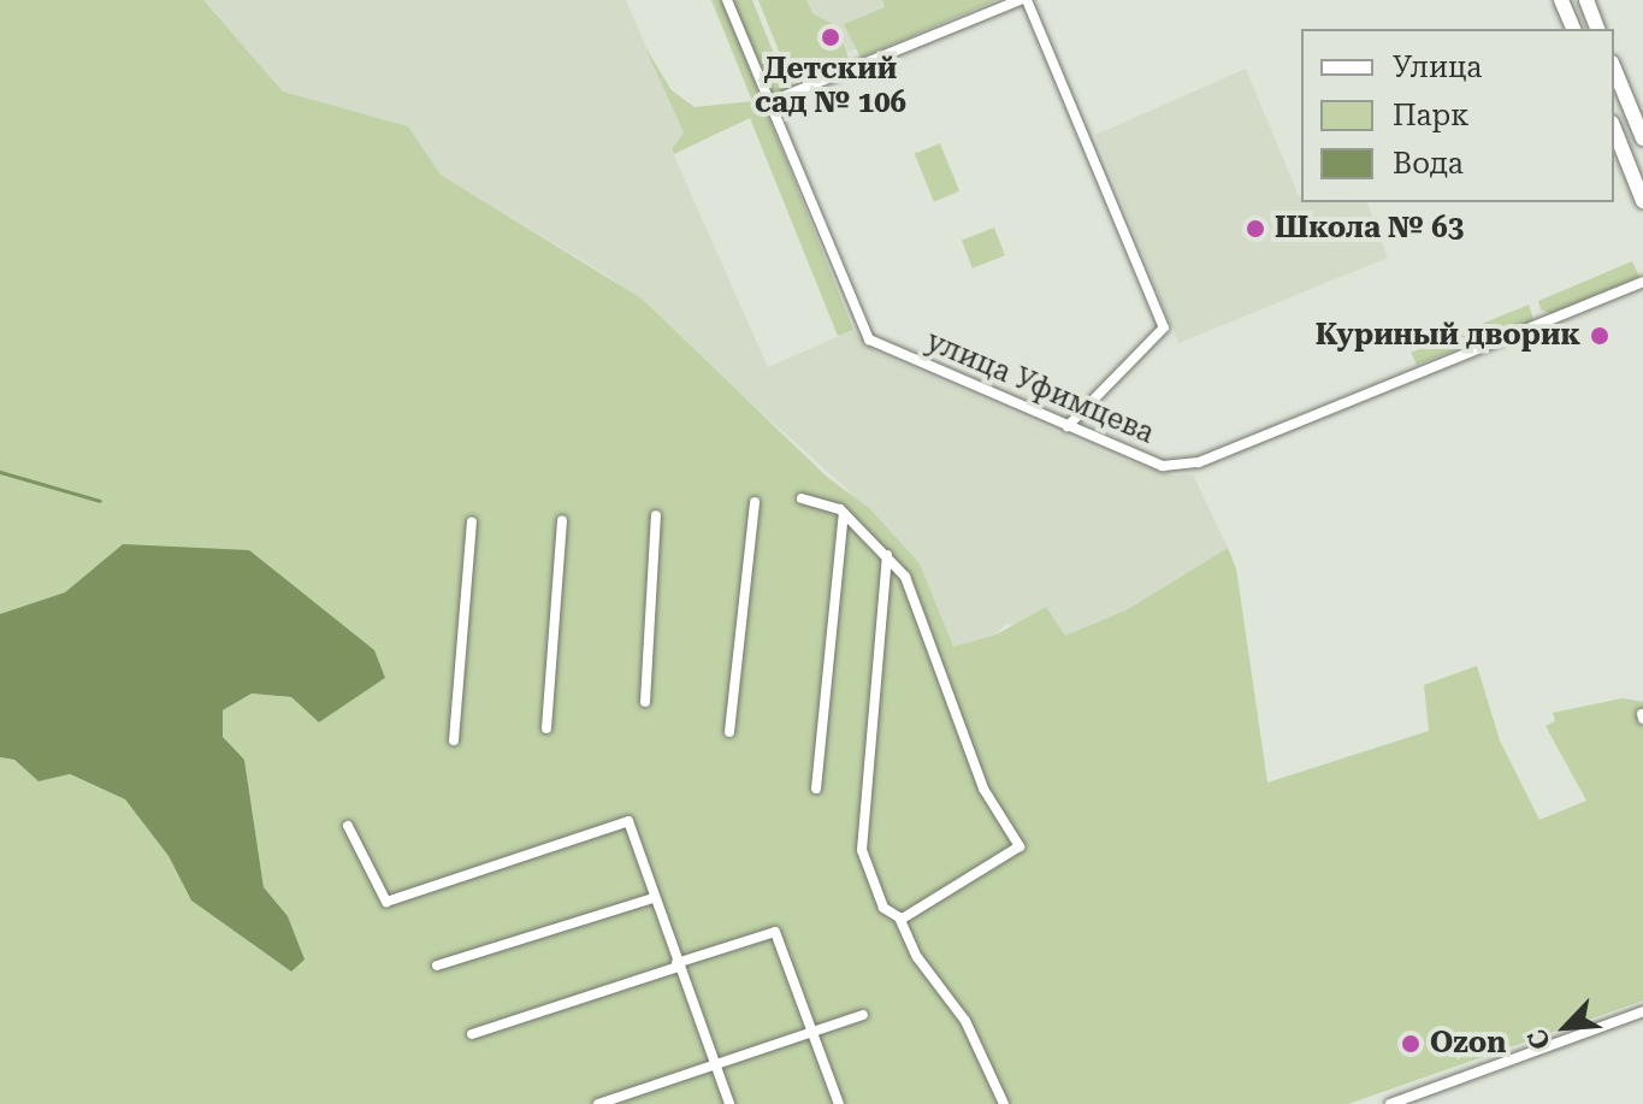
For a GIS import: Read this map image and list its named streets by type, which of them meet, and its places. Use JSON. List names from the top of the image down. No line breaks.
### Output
{"streets":{"street":["улица Уфимцева"]},"places":["Детский сад № 106","Школа № 63","Куриный дворик","Ozon"],"legend":["Улица","Парк","Вода"],"north":"bottom left"}
